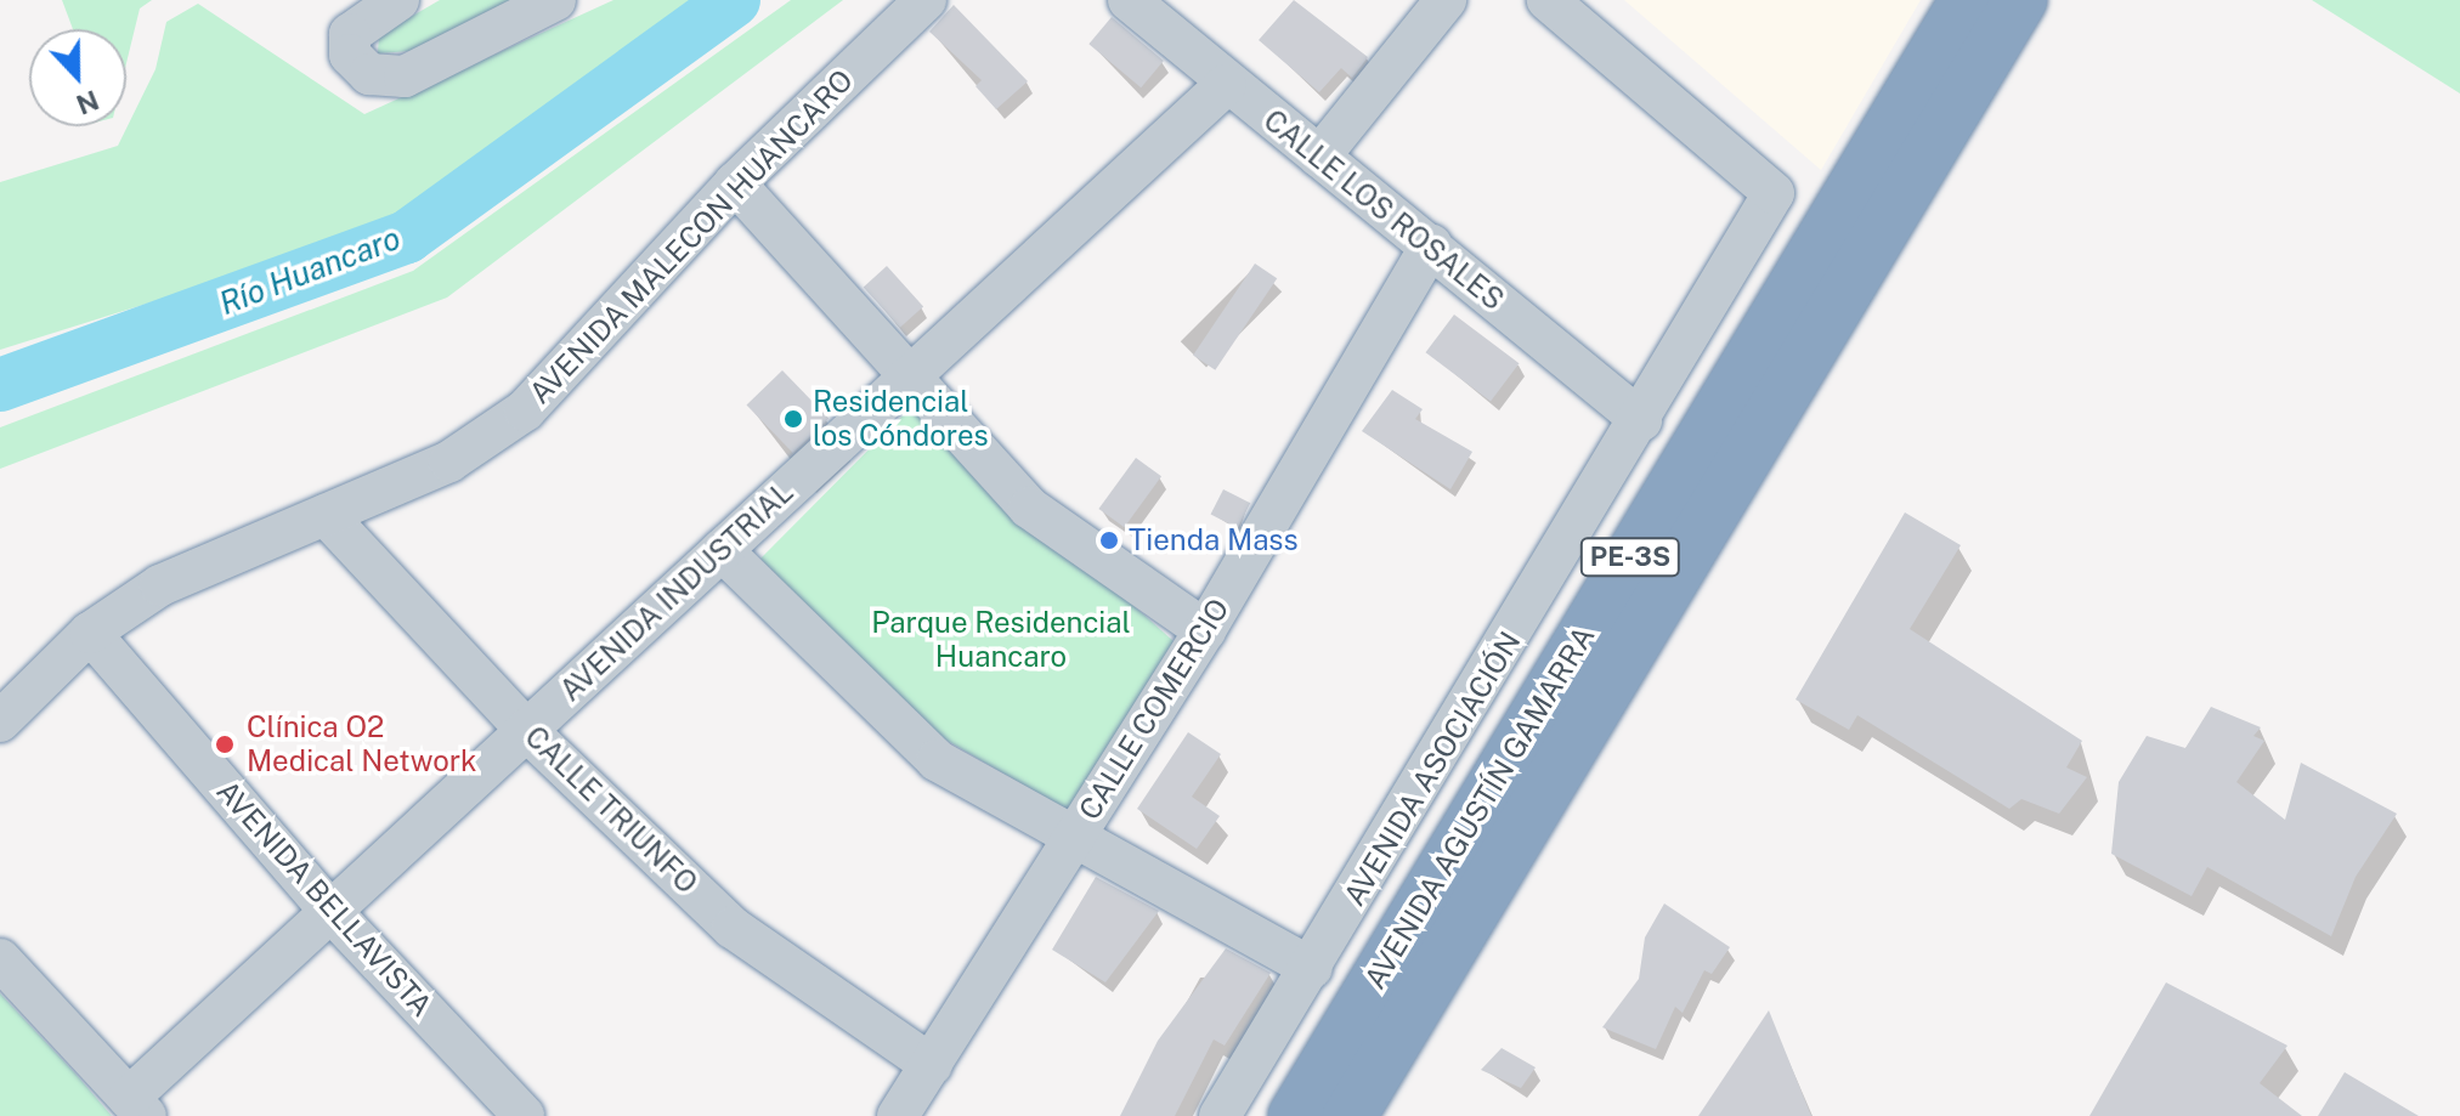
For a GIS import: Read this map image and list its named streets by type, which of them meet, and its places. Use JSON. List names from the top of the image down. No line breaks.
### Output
{"streets":{"highway":["PE-3S","AVENIDA AGUSTÍN GAMARRA"],"street":["CALLE LOS ROSALES","AVENIDA MALECON HUANCARO","AVENIDA INDUSTRIAL","CALLE COMERCIO","AVENIDA ASOCIACIÓN","CALLE TRIUNFO","AVENIDA BELLAVISTA"]},"crossings":[["CALLE LOS ROSALES","AVENIDA INDUSTRIAL"],["CALLE LOS ROSALES","CALLE COMERCIO"],["CALLE LOS ROSALES","AVENIDA ASOCIACIÓN"],["AVENIDA MALECON HUANCARO","CALLE TRIUNFO"],["AVENIDA MALECON HUANCARO","AVENIDA BELLAVISTA"],["AVENIDA INDUSTRIAL","CALLE TRIUNFO"],["AVENIDA INDUSTRIAL","AVENIDA BELLAVISTA"],["CALLE COMERCIO","CALLE TRIUNFO"]],"water":["Río Huancaro"],"parks":["Parque Residencial Huancaro"],"places":["Residencial los Cóndores","Tienda Mass","Clínica O2 Medical Network"],"north":"bottom"}
